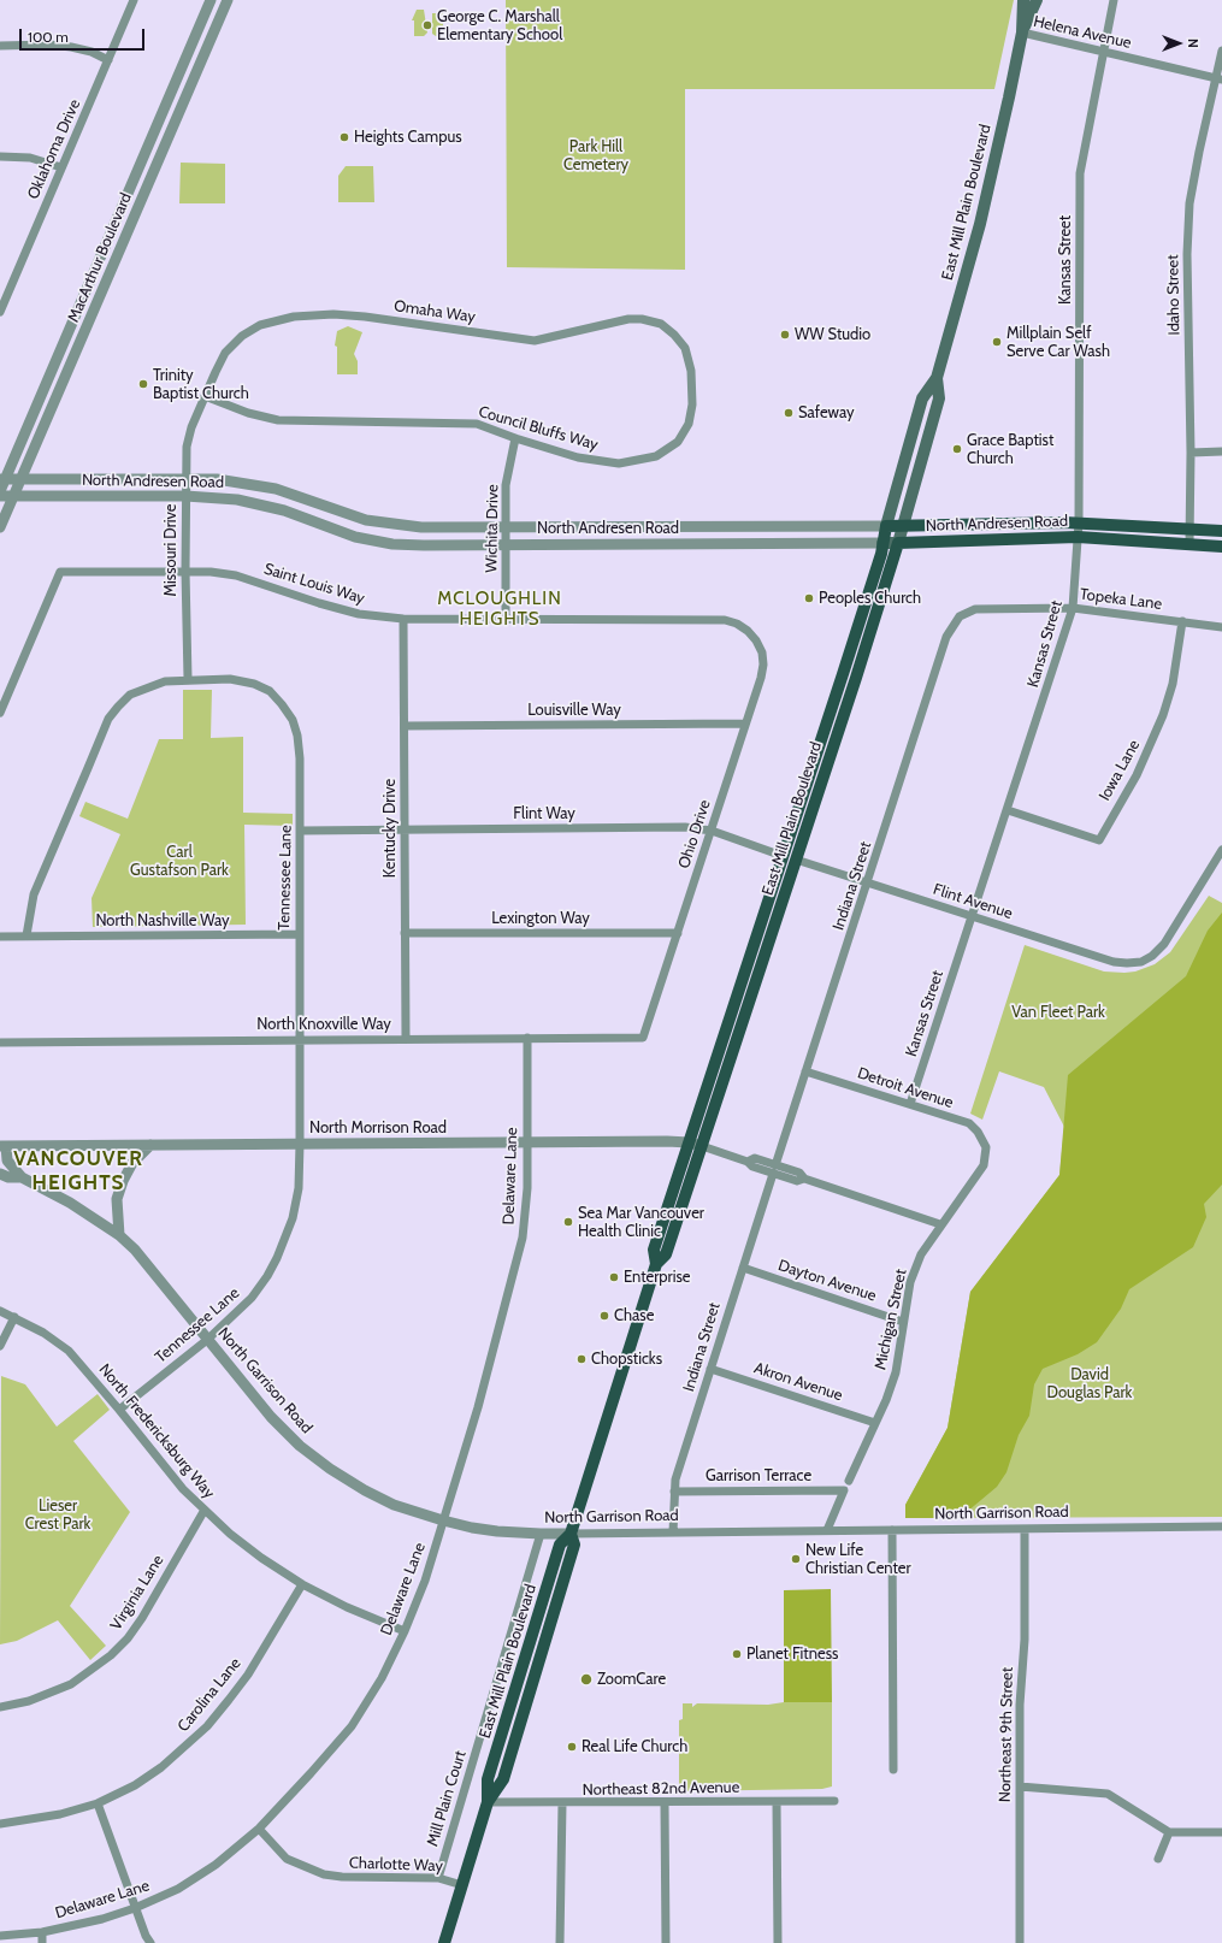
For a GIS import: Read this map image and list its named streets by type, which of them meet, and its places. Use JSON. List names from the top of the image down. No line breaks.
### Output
{"streets":{"main road":["East Mill Plain Boulevard","North Andresen Road"],"street":["Helena Avenue","Oklahoma Drive","MacArthur Boulevard","Kansas Street","Idaho Street","Omaha Way","Council Bluffs Way","Wichita Drive","Missouri Drive","Saint Louis Way","Topeka Lane","Louisville Way","Iowa Lane","Flint Way","Kentucky Drive","Ohio Drive","Tennessee Lane","Indiana Street","Flint Avenue","Lexington Way","North Nashville Way","North Knoxville Way","Detroit Avenue","North Morrison Road","Delaware Lane","Dayton Avenue","Michigan Street","North Garrison Road","Akron Avenue","North Fredericksburg Way","Garrison Terrace","Virginia Lane","Carolina Lane","Northeast 9th Street","Northeast 82nd Avenue","Mill Plain Court","Charlotte Way"]},"crossings":[["Helena Avenue","East Mill Plain Boulevard"],["Helena Avenue","Kansas Street"],["Helena Avenue","Idaho Street"],["East Mill Plain Boulevard","North Andresen Road"],["East Mill Plain Boulevard","Flint Way"],["East Mill Plain Boulevard","Flint Avenue"],["East Mill Plain Boulevard","North Morrison Road"],["East Mill Plain Boulevard","North Garrison Road"],["East Mill Plain Boulevard","Northeast 82nd Avenue"],["East Mill Plain Boulevard","Charlotte Way"],["MacArthur Boulevard","North Andresen Road"],["Kansas Street","North Andresen Road"],["Kansas Street","Topeka Lane"],["Kansas Street","Iowa Lane"],["Kansas Street","Flint Avenue"],["Kansas Street","Detroit Avenue"],["Idaho Street","North Andresen Road"],["Omaha Way","Council Bluffs Way"],["Omaha Way","Missouri Drive"],["Council Bluffs Way","Wichita Drive"],["Council Bluffs Way","Missouri Drive"],["North Andresen Road","Wichita Drive"],["North Andresen Road","Missouri Drive"],["Wichita Drive","Saint Louis Way"],["Missouri Drive","Saint Louis Way"],["Missouri Drive","Tennessee Lane"],["Saint Louis Way","Kentucky Drive"],["Saint Louis Way","Ohio Drive"],["Topeka Lane","Iowa Lane"],["Topeka Lane","Indiana Street"],["Louisville Way","Kentucky Drive"],["Louisville Way","Ohio Drive"],["Flint Way","Kentucky Drive"],["Flint Way","Ohio Drive"],["Flint Way","Tennessee Lane"],["Kentucky Drive","Lexington Way"],["Kentucky Drive","North Knoxville Way"],["Ohio Drive","Lexington Way"],["Ohio Drive","North Knoxville Way"],["Tennessee Lane","North Nashville Way"],["Tennessee Lane","North Knoxville Way"],["Tennessee Lane","North Morrison Road"],["Tennessee Lane","North Garrison Road"],["Tennessee Lane","North Fredericksburg Way"],["Indiana Street","Flint Avenue"],["Indiana Street","Detroit Avenue"],["Indiana Street","North Morrison Road"],["Indiana Street","Dayton Avenue"],["Indiana Street","North Garrison Road"],["Indiana Street","Akron Avenue"],["Indiana Street","Garrison Terrace"],["North Knoxville Way","Delaware Lane"],["Detroit Avenue","Michigan Street"],["North Morrison Road","Delaware Lane"],["North Morrison Road","Michigan Street"],["Delaware Lane","North Garrison Road"],["Delaware Lane","North Fredericksburg Way"],["Delaware Lane","Charlotte Way"],["Dayton Avenue","Michigan Street"],["Michigan Street","Akron Avenue"],["North Garrison Road","Garrison Terrace"],["North Garrison Road","Northeast 9th Street"],["North Garrison Road","Mill Plain Court"],["North Fredericksburg Way","Virginia Lane"],["North Fredericksburg Way","Carolina Lane"],["Mill Plain Court","Charlotte Way"]],"districts":["MCLOUGHLIN HEIGHTS","VANCOUVER HEIGHTS"],"parks":["Park Hill Cemetery","Carl Gustafson Park","Van Fleet Park","David Douglas Park","Lieser Crest Park"],"places":["George C. Marshall Elementary School","Heights Campus","WW Studio","Millplain Self Serve Car Wash","Trinity Baptist Church","Safeway","Grace Baptist Church","Peoples Church","Sea Mar Vancouver Health Clinic","Enterprise","Chase","Chopsticks","New Life Christian Center","Planet Fitness","ZoomCare","Real Life Church"],"scale_bar":"100 m","north":"right"}
